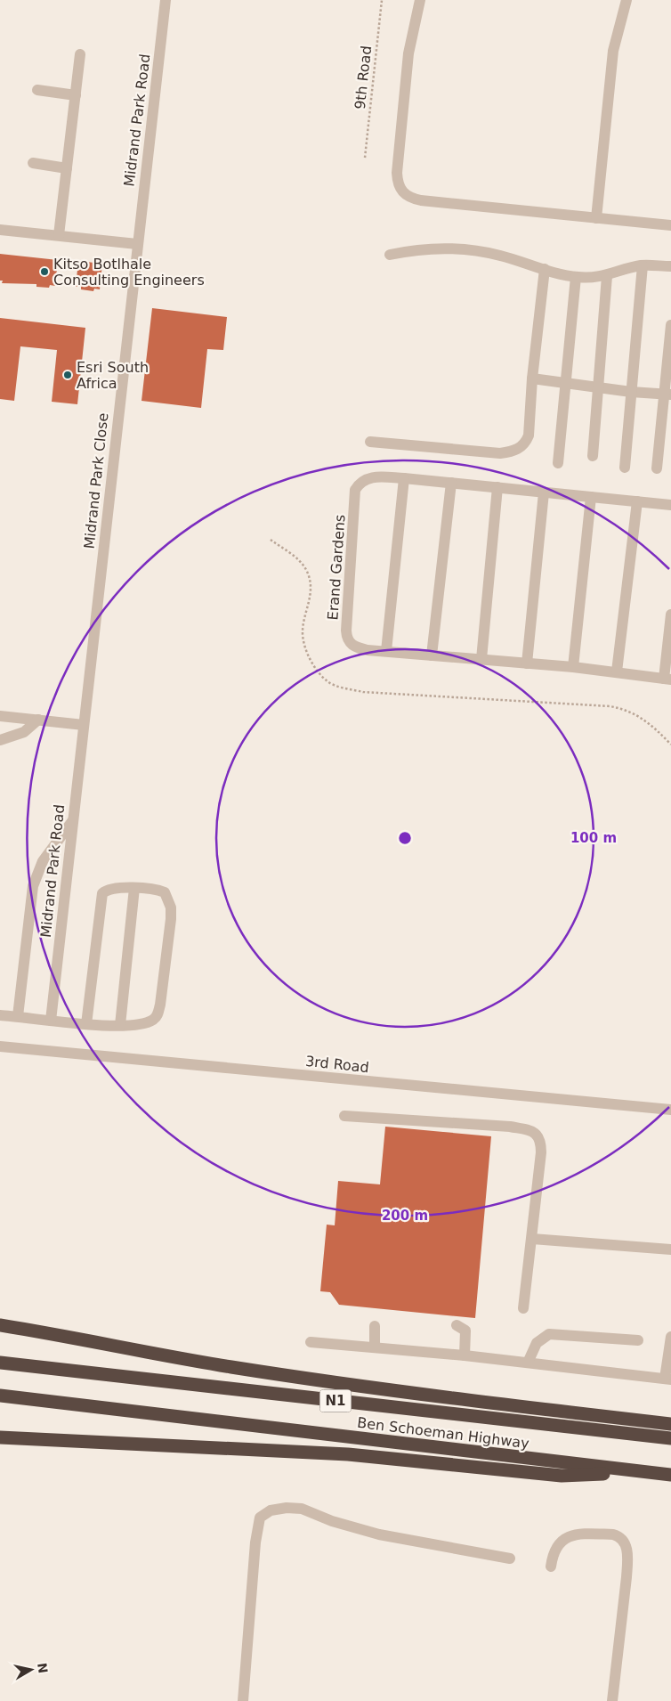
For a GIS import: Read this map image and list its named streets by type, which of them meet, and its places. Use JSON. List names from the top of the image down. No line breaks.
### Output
{"streets":{"highway":["N1","Ben Schoeman Highway"],"street":["Midrand Park Road","Midrand Park Close","Erand Gardens","3rd Road"],"path":["9th Road"]},"crossings":[["Midrand Park Road","Midrand Park Close"]],"places":["Kitso Botlhale Consulting Engineers","Esri South Africa"],"north":"right","rings":["100 m","200 m"]}
